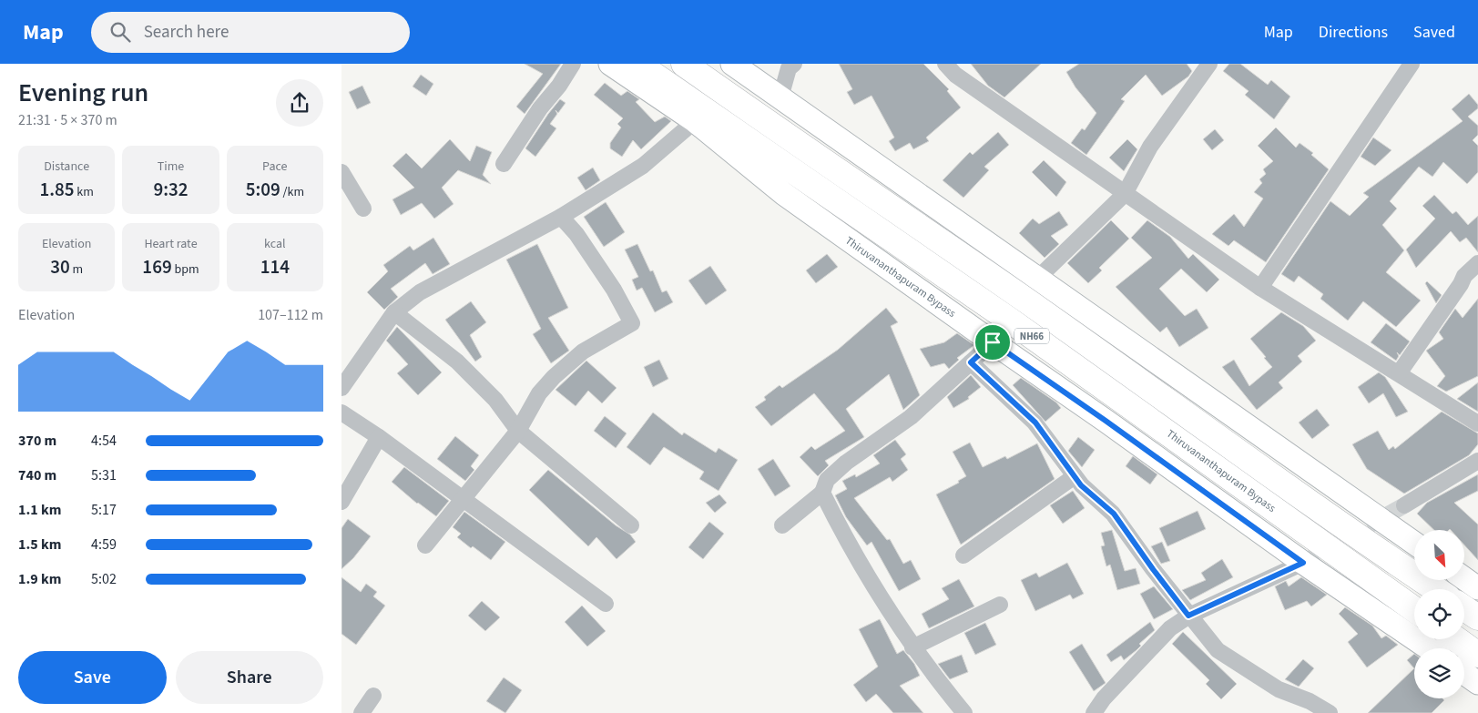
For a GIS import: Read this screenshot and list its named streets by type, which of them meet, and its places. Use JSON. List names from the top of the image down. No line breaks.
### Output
{"streets":{"highway":["Thiruvananthapuram Bypass","NH66"]},"north":"bottom right","page":{"header":"Map","search":"Search here","nav":["Map","Directions","Saved"],"heading":["Evening run","21:31 · 5 × 370 m"],"stats":[["Distance","1.85 km"],["Time","9:32"],["Pace","5:09 /km"],["Elevation","30 m"],["Heart rate","169 bpm"],["kcal","114"]],"chart":["Elevation","107–112 m"],"list":[{"name":"370 m","note":"4:54"},{"name":"740 m","note":"5:31"},{"name":"1.1 km","note":"5:17"},{"name":"1.5 km","note":"4:59"},{"name":"1.9 km","note":"5:02"}],"buttons":["Save","Share"]}}
